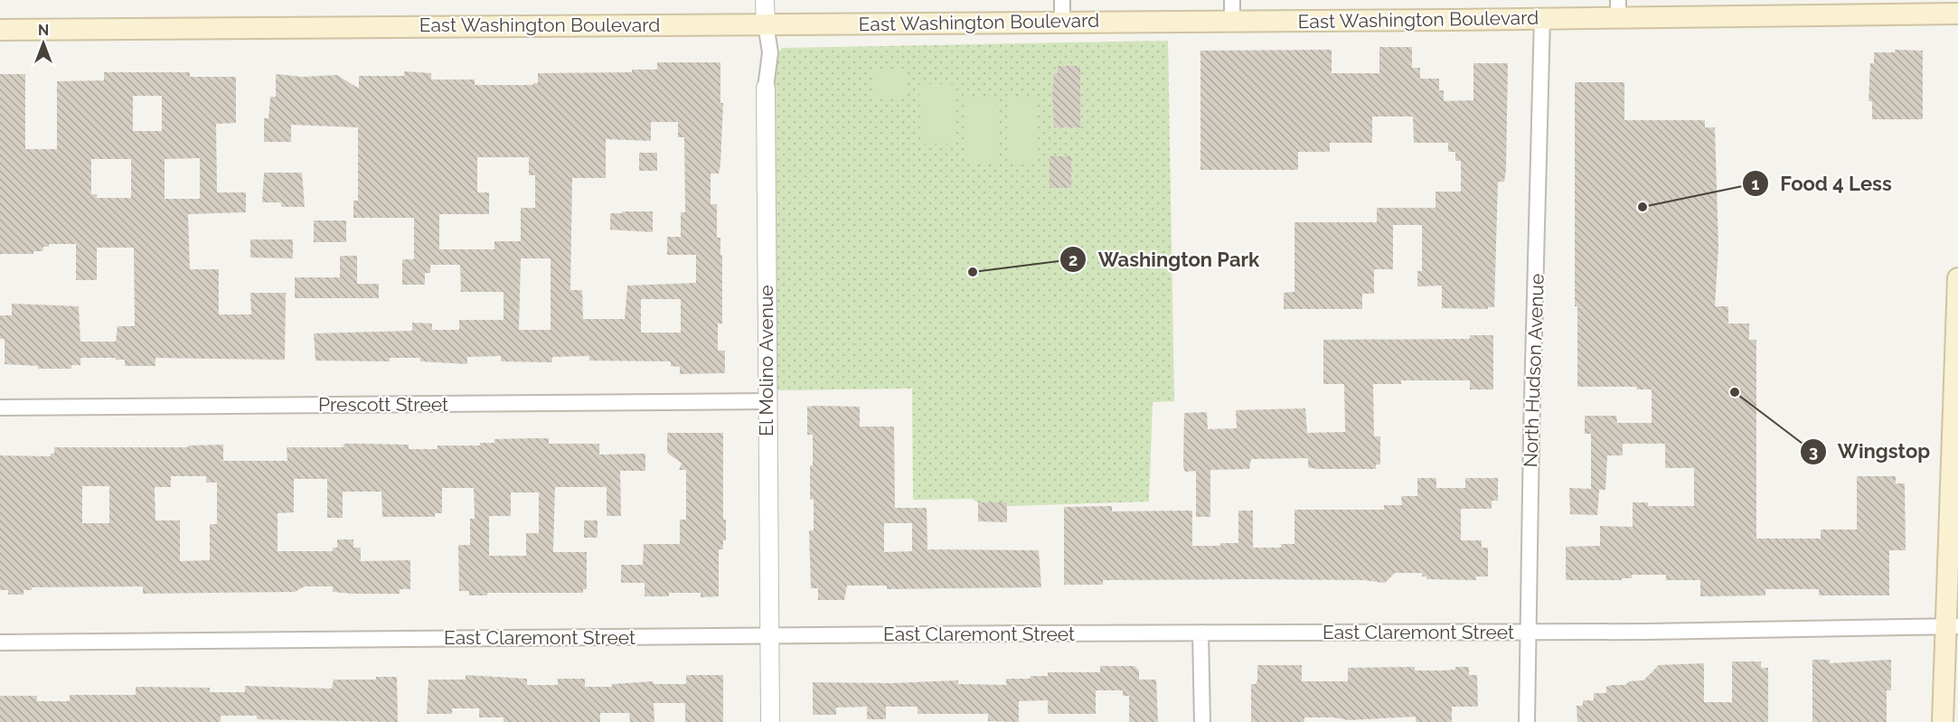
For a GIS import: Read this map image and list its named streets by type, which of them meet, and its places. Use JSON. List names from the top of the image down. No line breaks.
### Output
{"streets":{"main road":["East Washington Boulevard"],"street":["El Molino Avenue","North Hudson Avenue","Prescott Street","East Claremont Street"]},"crossings":[["East Washington Boulevard","El Molino Avenue"],["East Washington Boulevard","North Hudson Avenue"],["El Molino Avenue","Prescott Street"],["El Molino Avenue","East Claremont Street"],["North Hudson Avenue","East Claremont Street"]],"places":["Food 4 Less","Washington Park","Wingstop"],"north":"top"}
